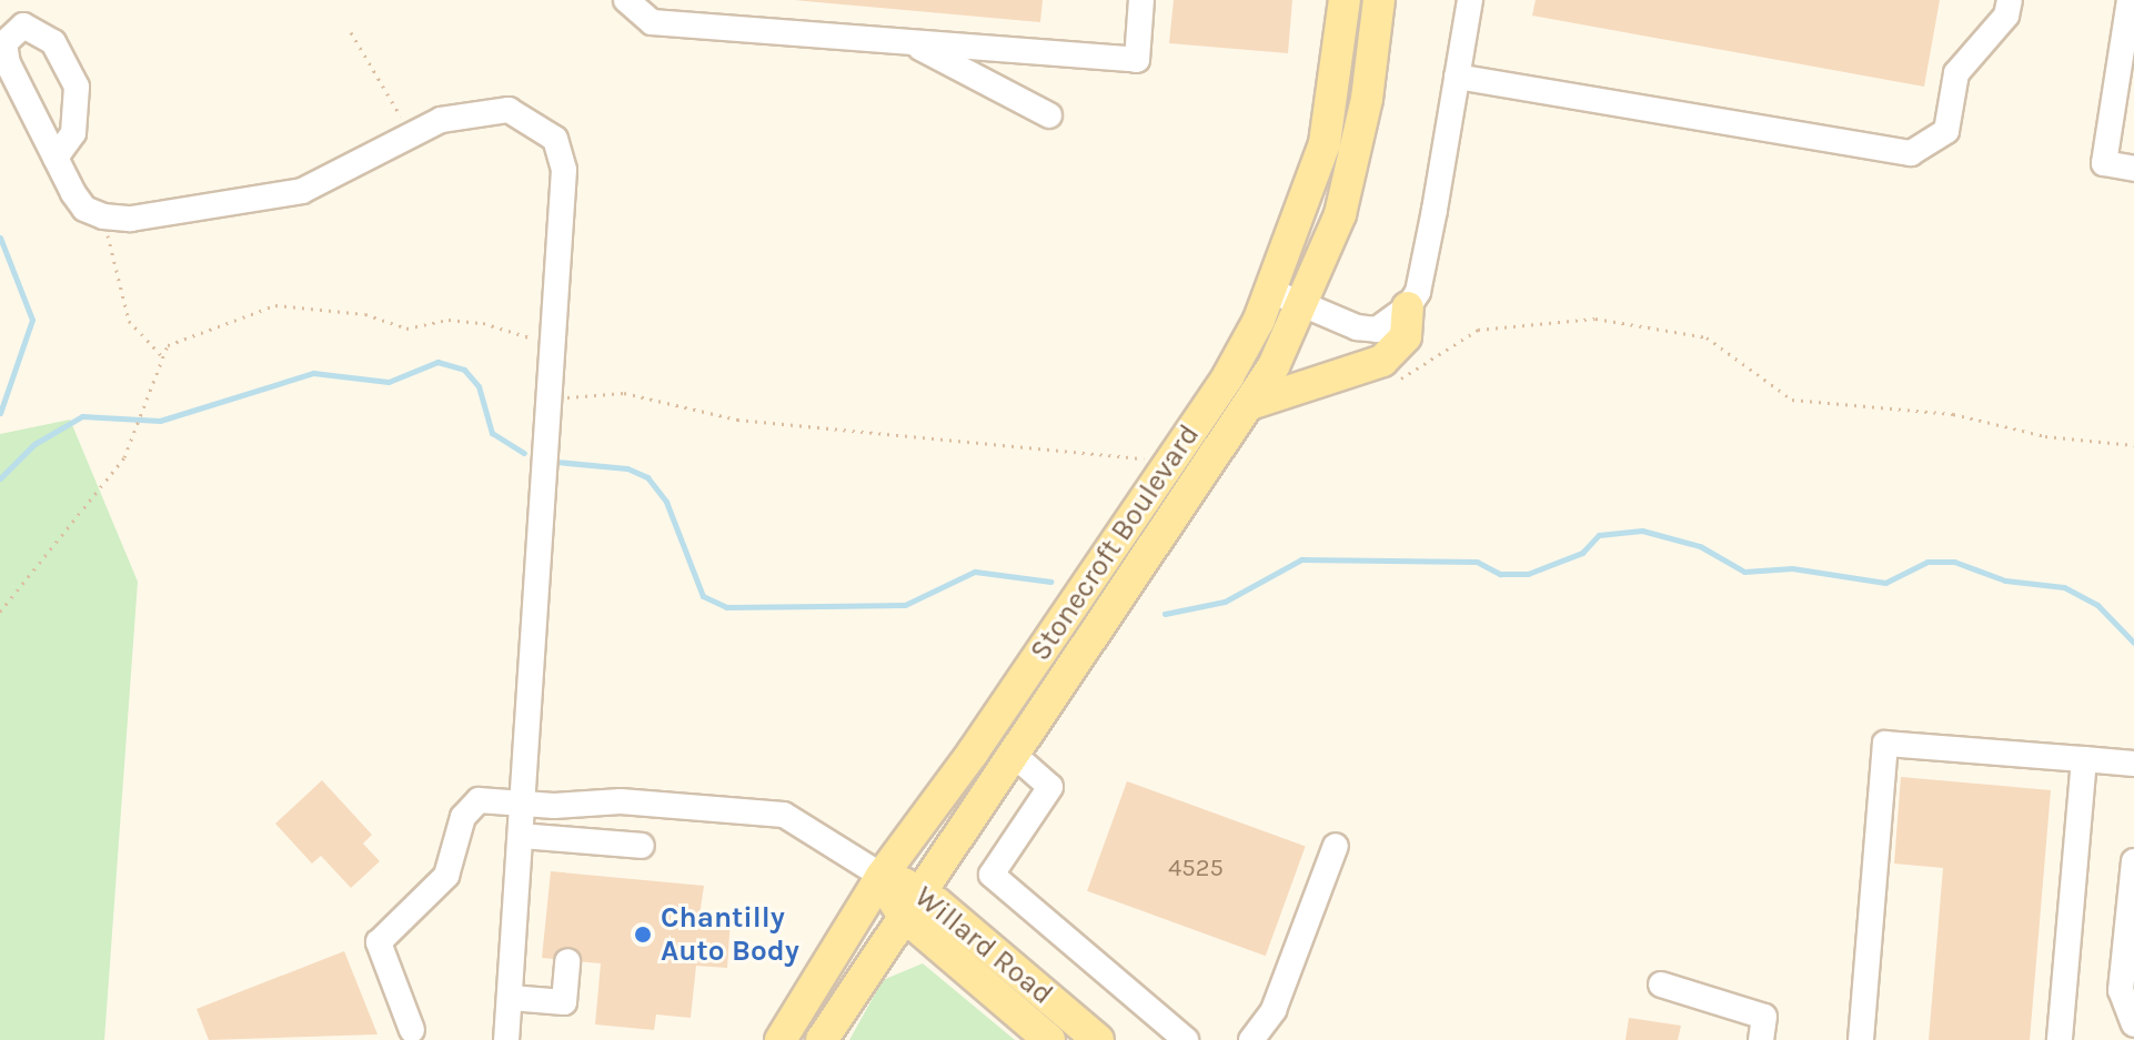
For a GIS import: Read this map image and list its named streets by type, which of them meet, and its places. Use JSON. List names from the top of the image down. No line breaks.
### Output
{"streets":{"main road":["Stonecroft Boulevard","Willard Road"]},"crossings":[["Stonecroft Boulevard","Willard Road"]],"places":["Chantilly Auto Body"],"house_numbers":["4525"]}
